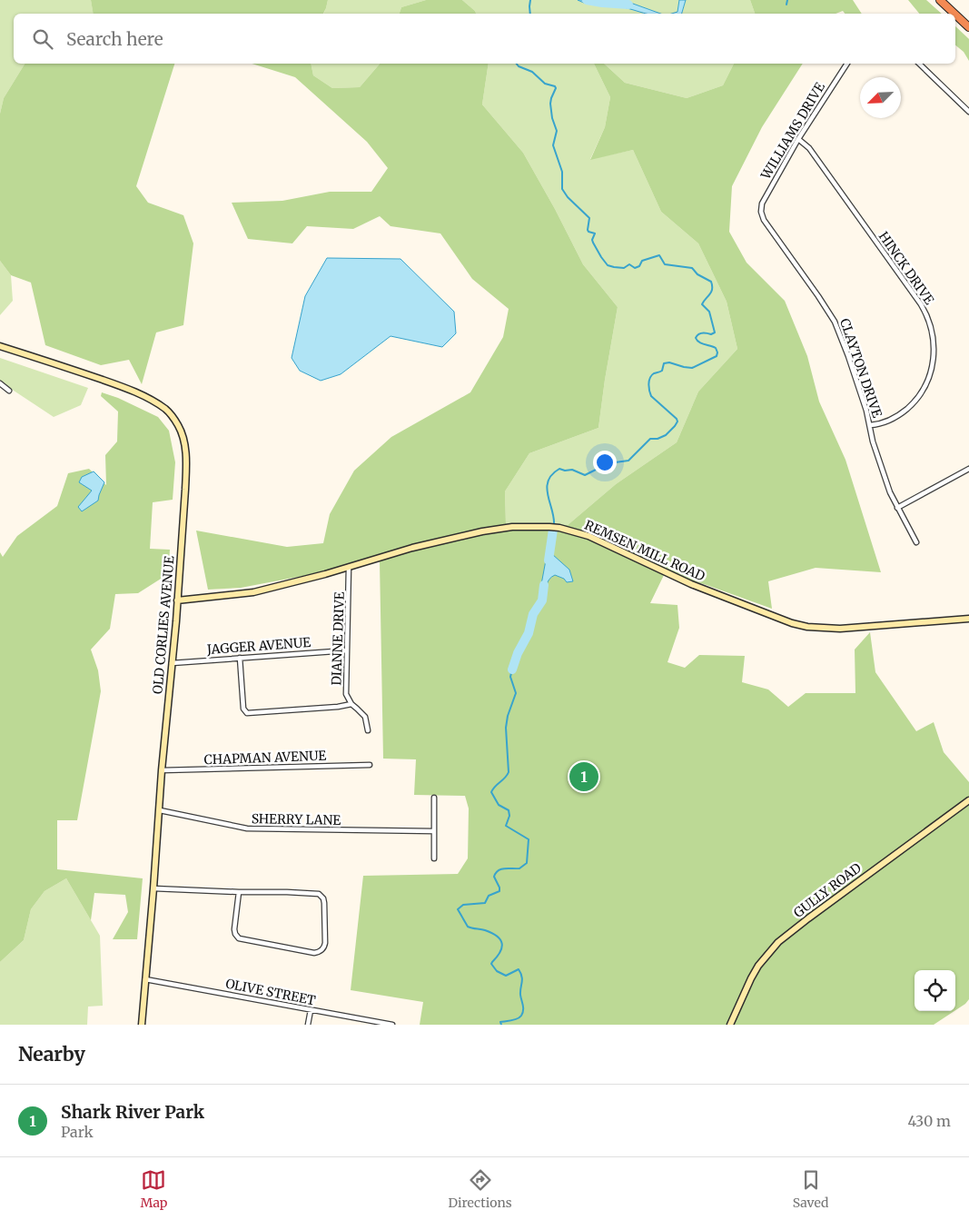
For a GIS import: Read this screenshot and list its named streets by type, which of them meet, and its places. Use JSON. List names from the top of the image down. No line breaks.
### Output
{"streets":{"street":["WILLIAMS DRIVE","HINCK DRIVE","CLAYTON DRIVE","REMSEN MILL ROAD","OLD CORLIES AVENUE","DIANNE DRIVE","JAGGER AVENUE","CHAPMAN AVENUE","SHERRY LANE","GULLY ROAD","OLIVE STREET"]},"crossings":[["WILLIAMS DRIVE","HINCK DRIVE"],["WILLIAMS DRIVE","CLAYTON DRIVE"],["HINCK DRIVE","CLAYTON DRIVE"],["REMSEN MILL ROAD","OLD CORLIES AVENUE"],["REMSEN MILL ROAD","DIANNE DRIVE"],["OLD CORLIES AVENUE","JAGGER AVENUE"],["OLD CORLIES AVENUE","CHAPMAN AVENUE"],["OLD CORLIES AVENUE","SHERRY LANE"],["OLD CORLIES AVENUE","OLIVE STREET"],["DIANNE DRIVE","JAGGER AVENUE"]],"north":"bottom left","page":{"search":"Search here","pins":"1","heading":"Nearby","list":[{"mark":"1","name":"Shark River Park","note":"Park","value":"430 m"}],"nav":["Map","Directions","Saved"]}}
